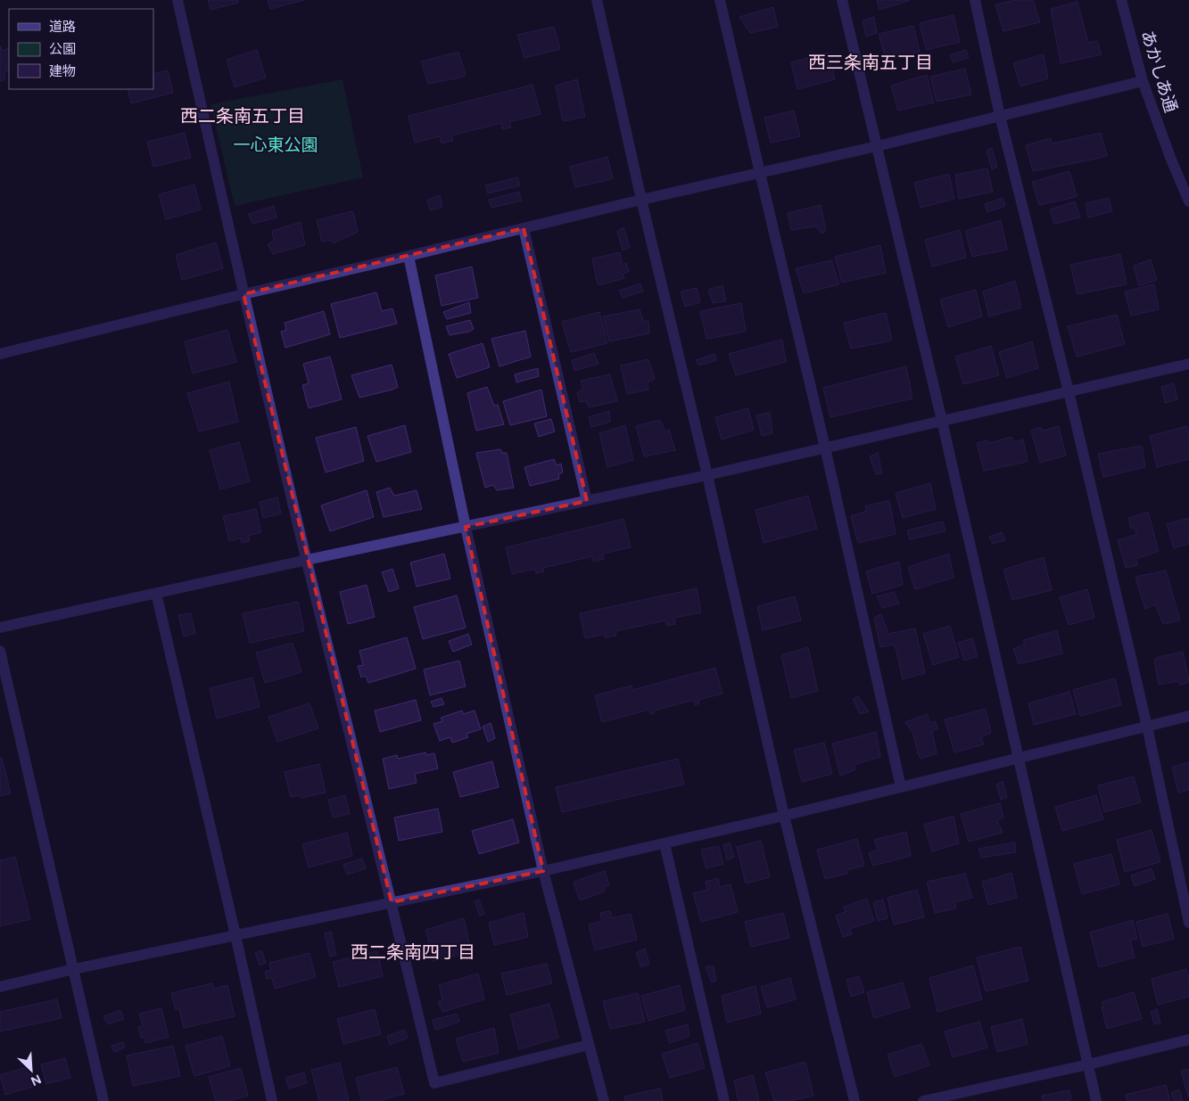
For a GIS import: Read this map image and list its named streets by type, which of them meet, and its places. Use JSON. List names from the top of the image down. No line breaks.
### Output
{"streets":{"street":["あかしあ通"]},"districts":["西三条南五丁目","西二条南五丁目","西二条南四丁目"],"parks":["一心東公園"],"legend":["道路","公園","建物"],"north":"bottom right"}
